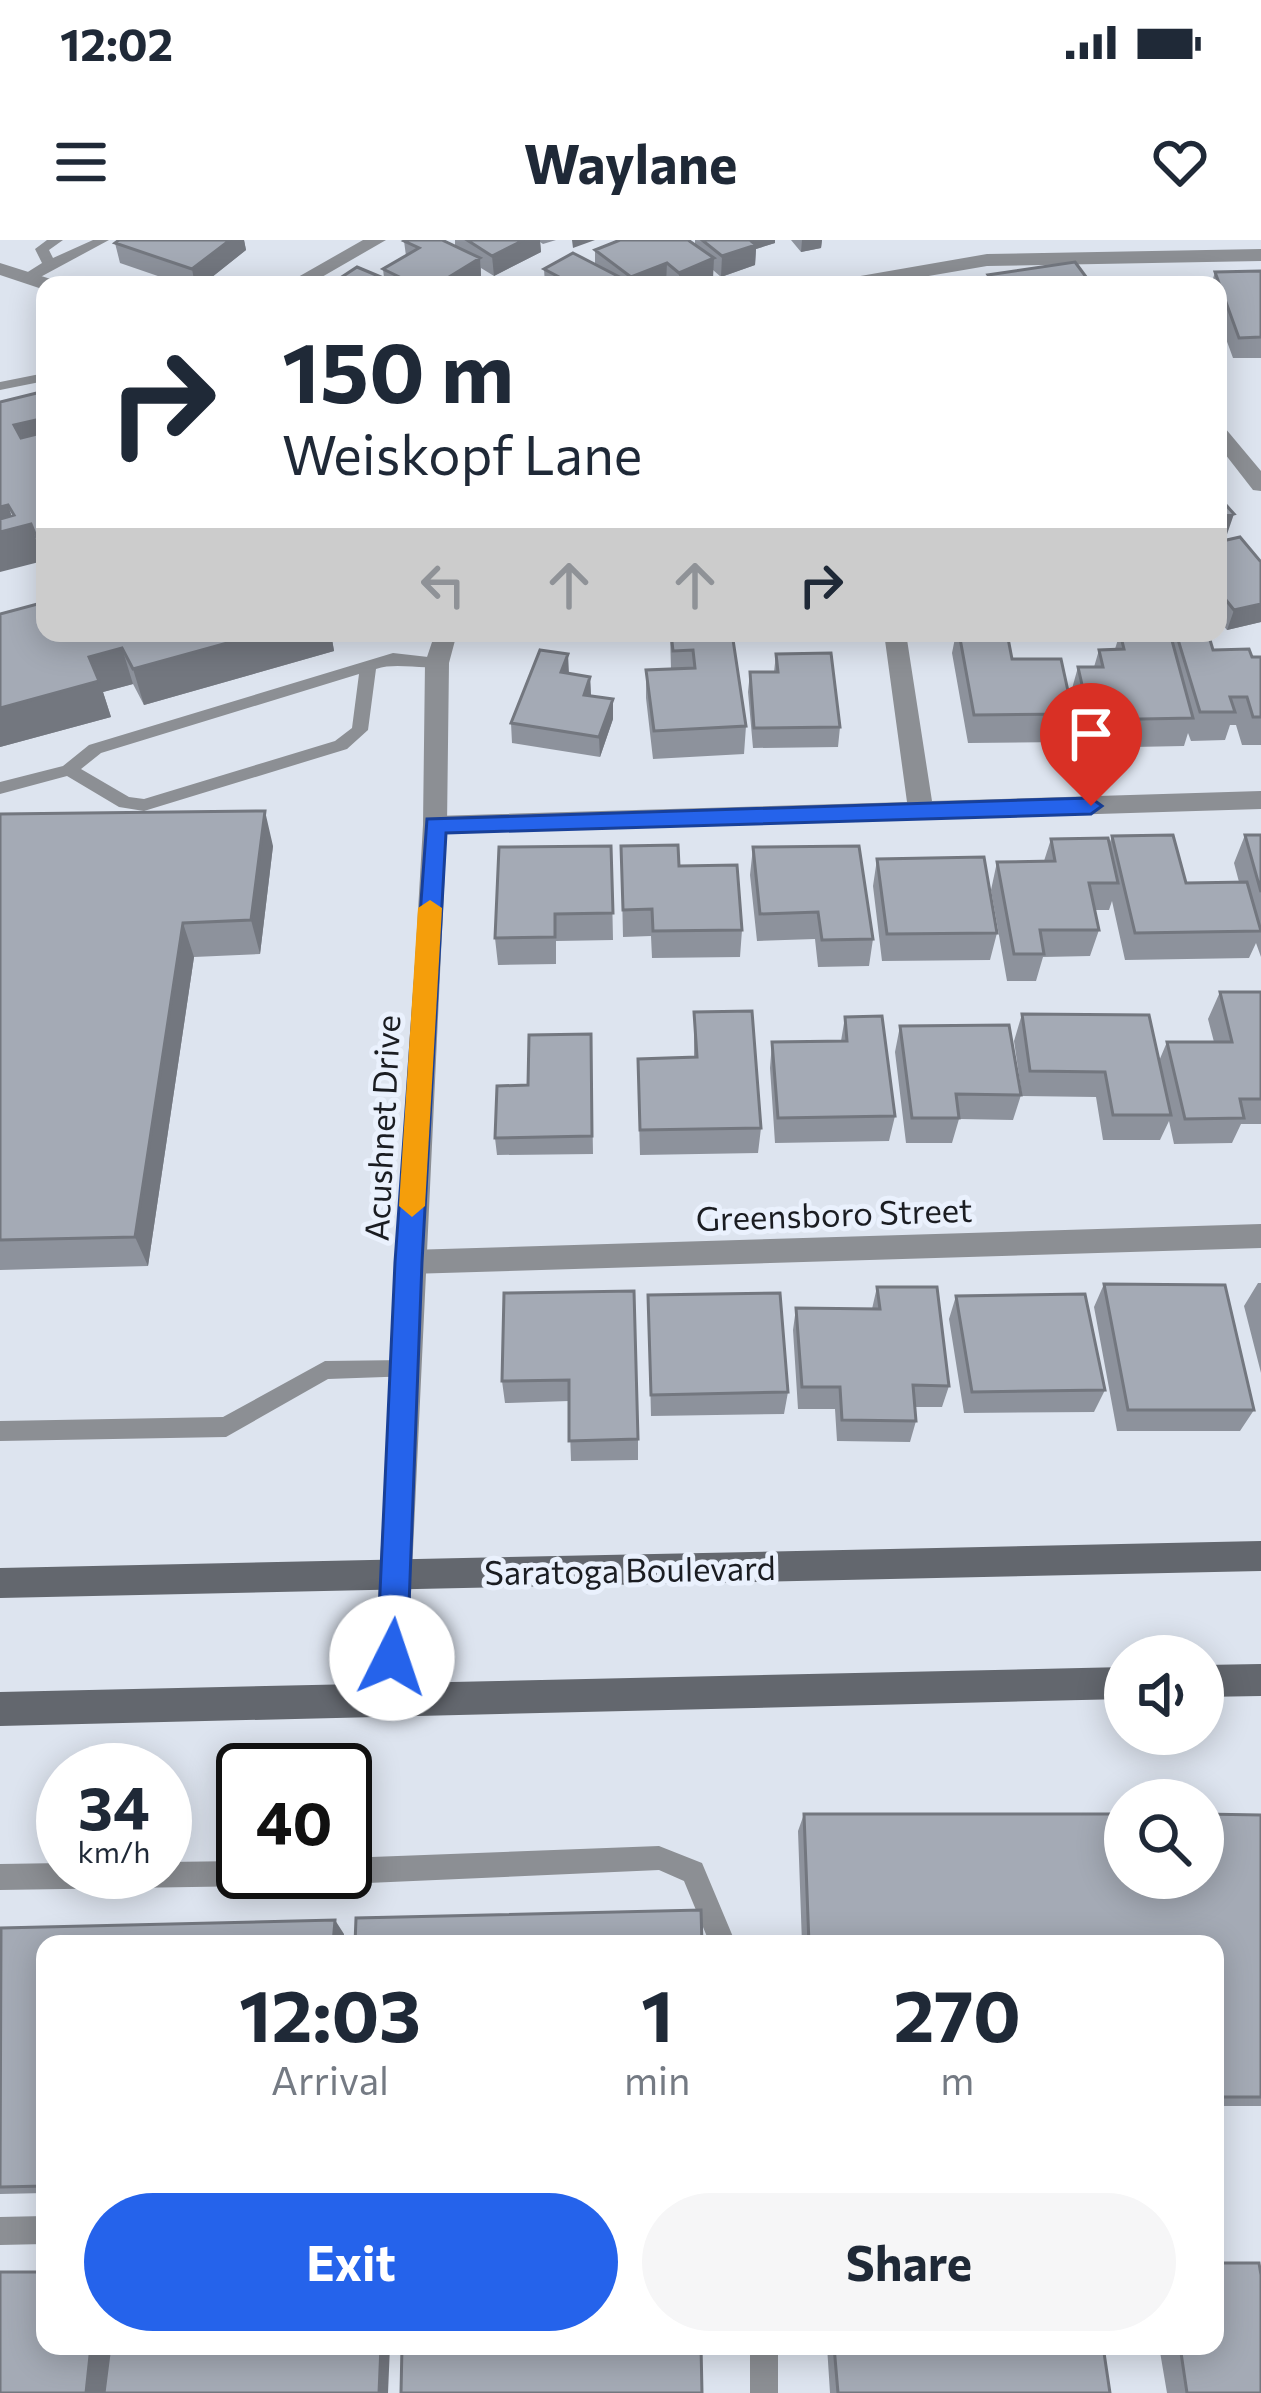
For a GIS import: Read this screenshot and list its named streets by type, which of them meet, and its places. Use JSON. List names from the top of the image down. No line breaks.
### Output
{"streets":{"main road":["Saratoga Boulevard"],"street":["Acushnet Drive","Greensboro Street"]},"crossings":[["Acushnet Drive","Greensboro Street"],["Acushnet Drive","Saratoga Boulevard"]],"page":{"status":"12:02","header":"Waylane","turn":["150 m","Weiskopf Lane"],"speed":"34 km/h","limit":"40","eta":["12:03","Arrival","1","min","270","m"],"buttons":["Exit","Share"]}}
